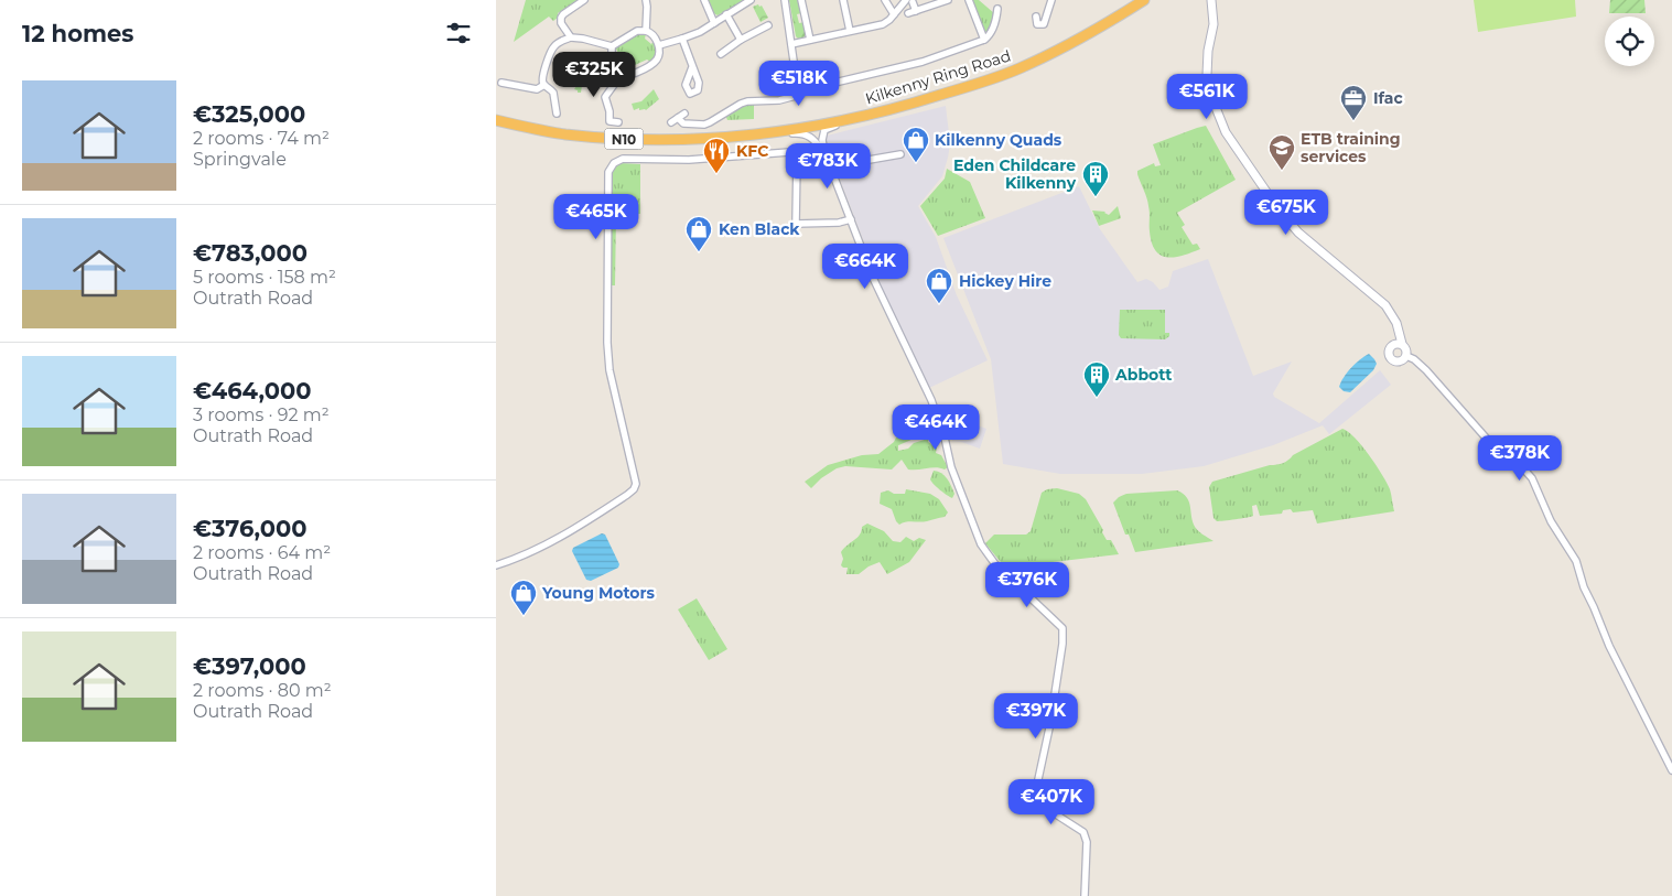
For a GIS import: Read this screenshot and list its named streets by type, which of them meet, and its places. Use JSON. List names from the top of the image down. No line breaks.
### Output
{"streets":{"highway":["Kilkenny Ring Road","N10"]},"places":{"office":["Ifac"],"shop":["Kilkenny Quads","Ken Black","Hickey Hire","Young Motors"],"school or university":["ETB training services"],"restaurant":["KFC"],"building":["Eden Childcare Kilkenny","Abbott"]},"page":{"heading":"12 homes","price":["€325K","€518K","€561K","€783K","€675K","€465K","€664K","€464K","€378K","€376K","€397K","€407K"],"list":[{"name":"€325,000","note":"2 rooms · 74 m² · Springvale"},{"name":"€783,000","note":"5 rooms · 158 m² · Outrath Road"},{"name":"€464,000","note":"3 rooms · 92 m² · Outrath Road"},{"name":"€376,000","note":"2 rooms · 64 m² · Outrath Road"},{"name":"€397,000","note":"2 rooms · 80 m² · Outrath Road"}]}}
